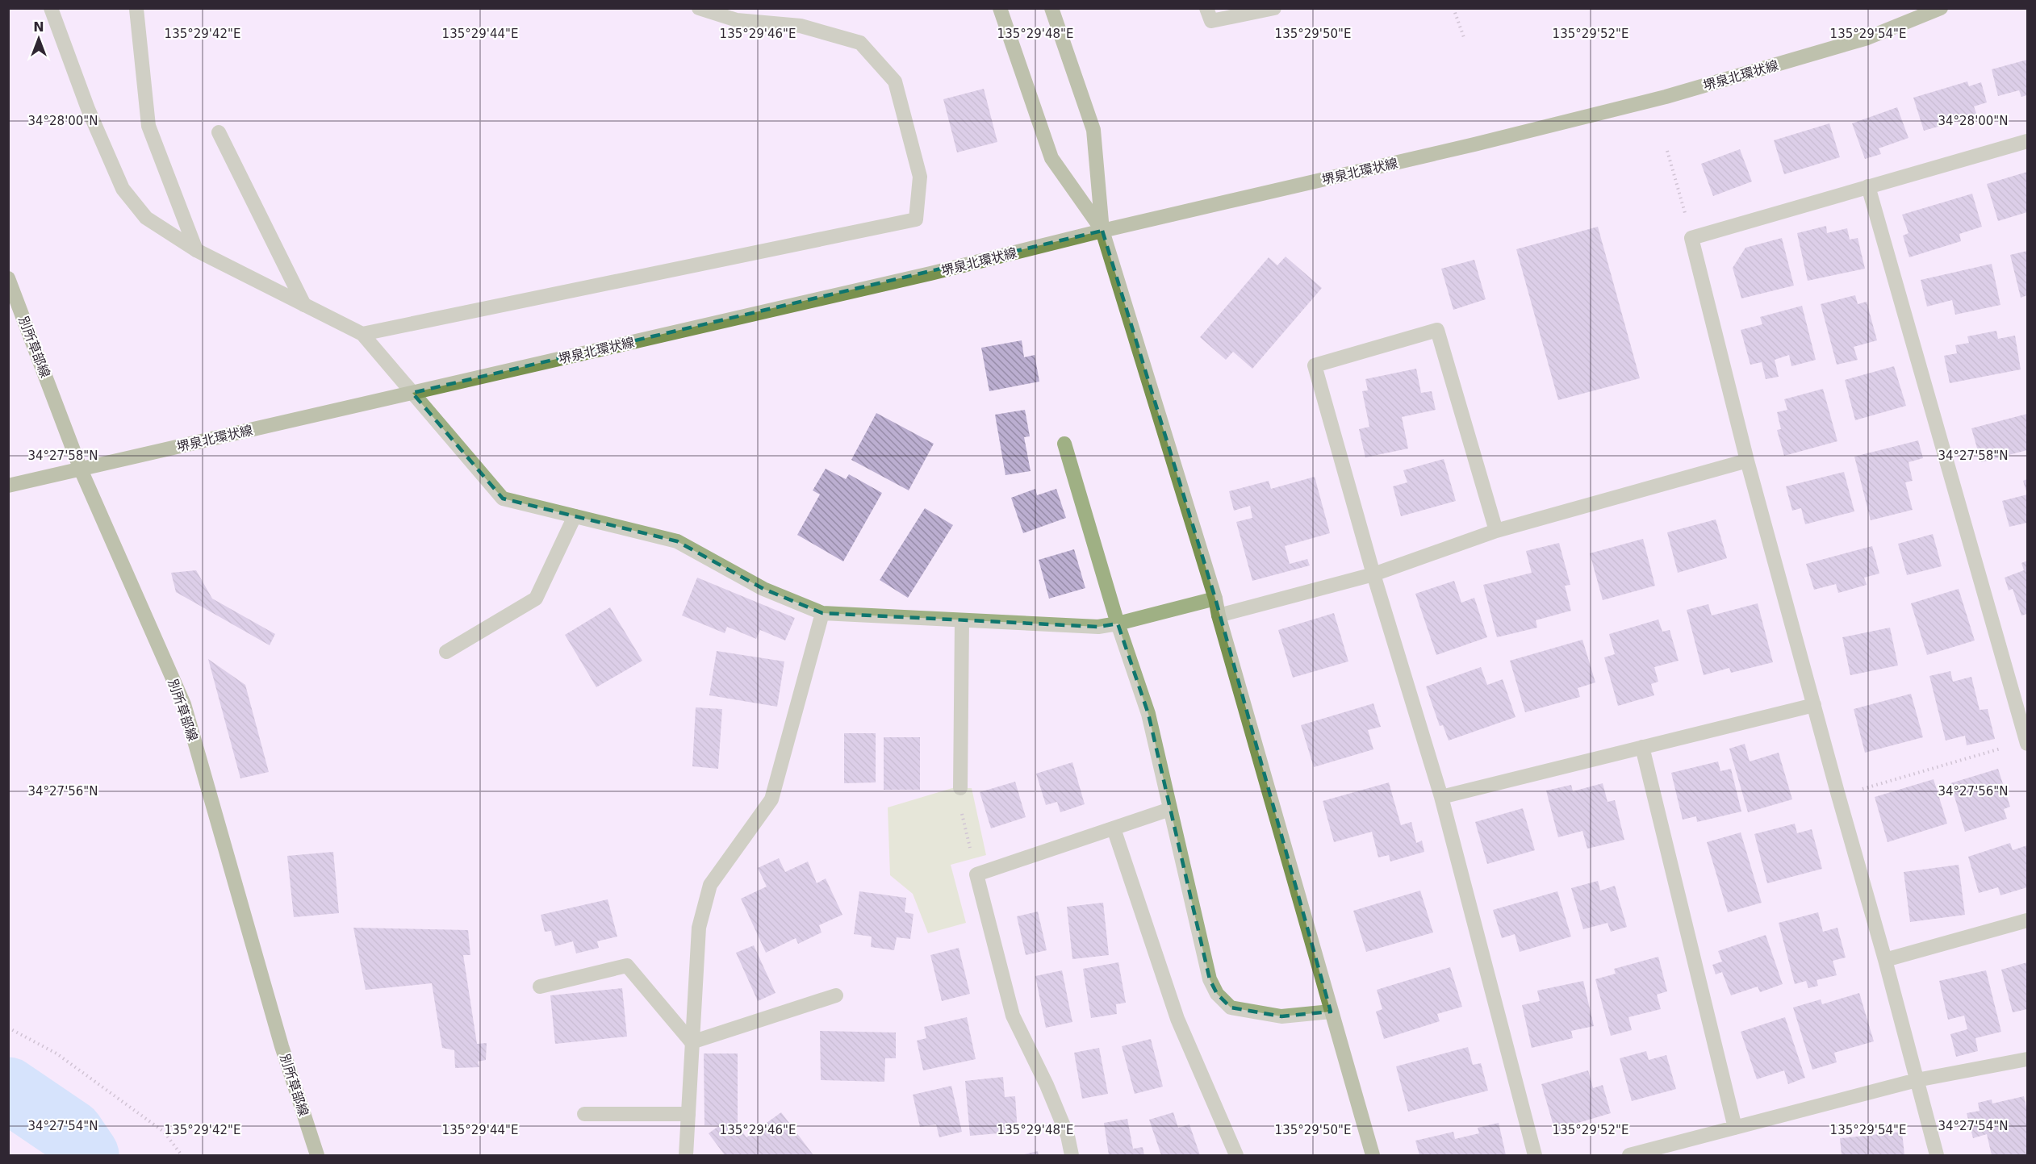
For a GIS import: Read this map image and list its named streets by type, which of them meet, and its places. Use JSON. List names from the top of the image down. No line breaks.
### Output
{"streets":{"main road":["堺泉北環状線","別所草部線"]},"crossings":[["堺泉北環状線","別所草部線"]],"north":"top","coordinates":["135°29'42\"E","135°29'44\"E","135°29'46\"E","135°29'48\"E","135°29'50\"E","135°29'52\"E","135°29'54\"E","34°28'00\"N","34°27'58\"N","34°27'56\"N","34°27'54\"N"]}
